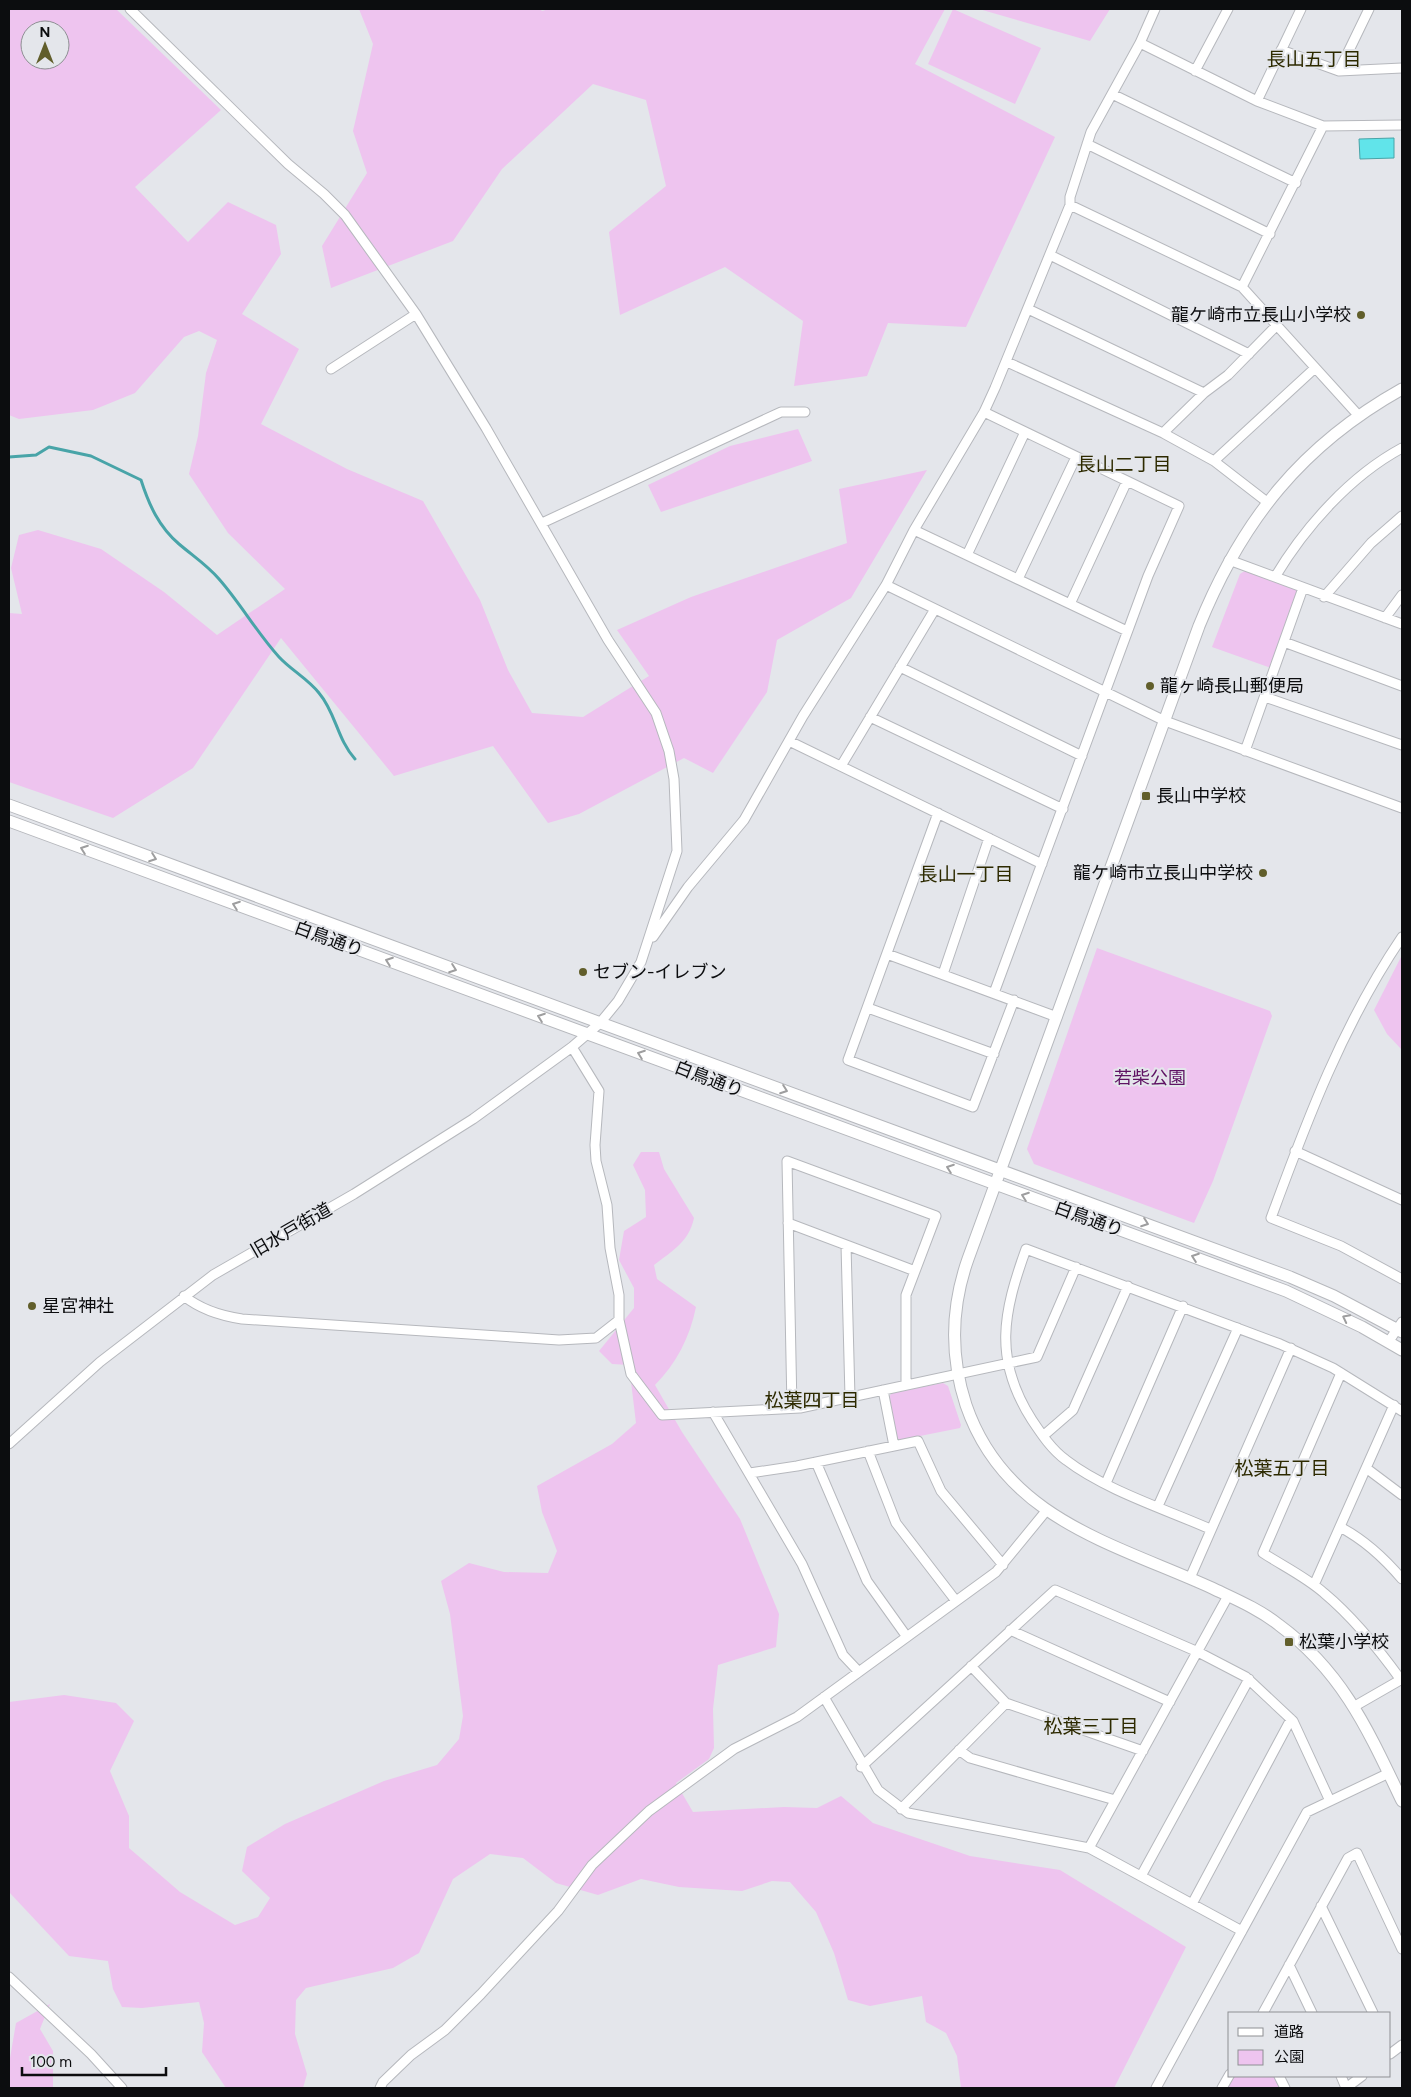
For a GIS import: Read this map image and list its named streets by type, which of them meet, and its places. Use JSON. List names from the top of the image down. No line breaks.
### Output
{"streets":{"main road":["白鳥通り"],"street":["旧水戸街道"]},"crossings":[["白鳥通り","旧水戸街道"]],"districts":["長山五丁目","長山二丁目","長山一丁目","松葉四丁目","松葉五丁目","松葉三丁目"],"parks":["若柴公園"],"places":{"other":["龍ケ崎市立長山小学校","龍ヶ崎長山郵便局","龍ケ崎市立長山中学校","セブン-イレブン","星宮神社"],"transit":["長山中学校","松葉小学校"]},"legend":["道路","公園"],"scale_bar":"100 m","north":"top"}
